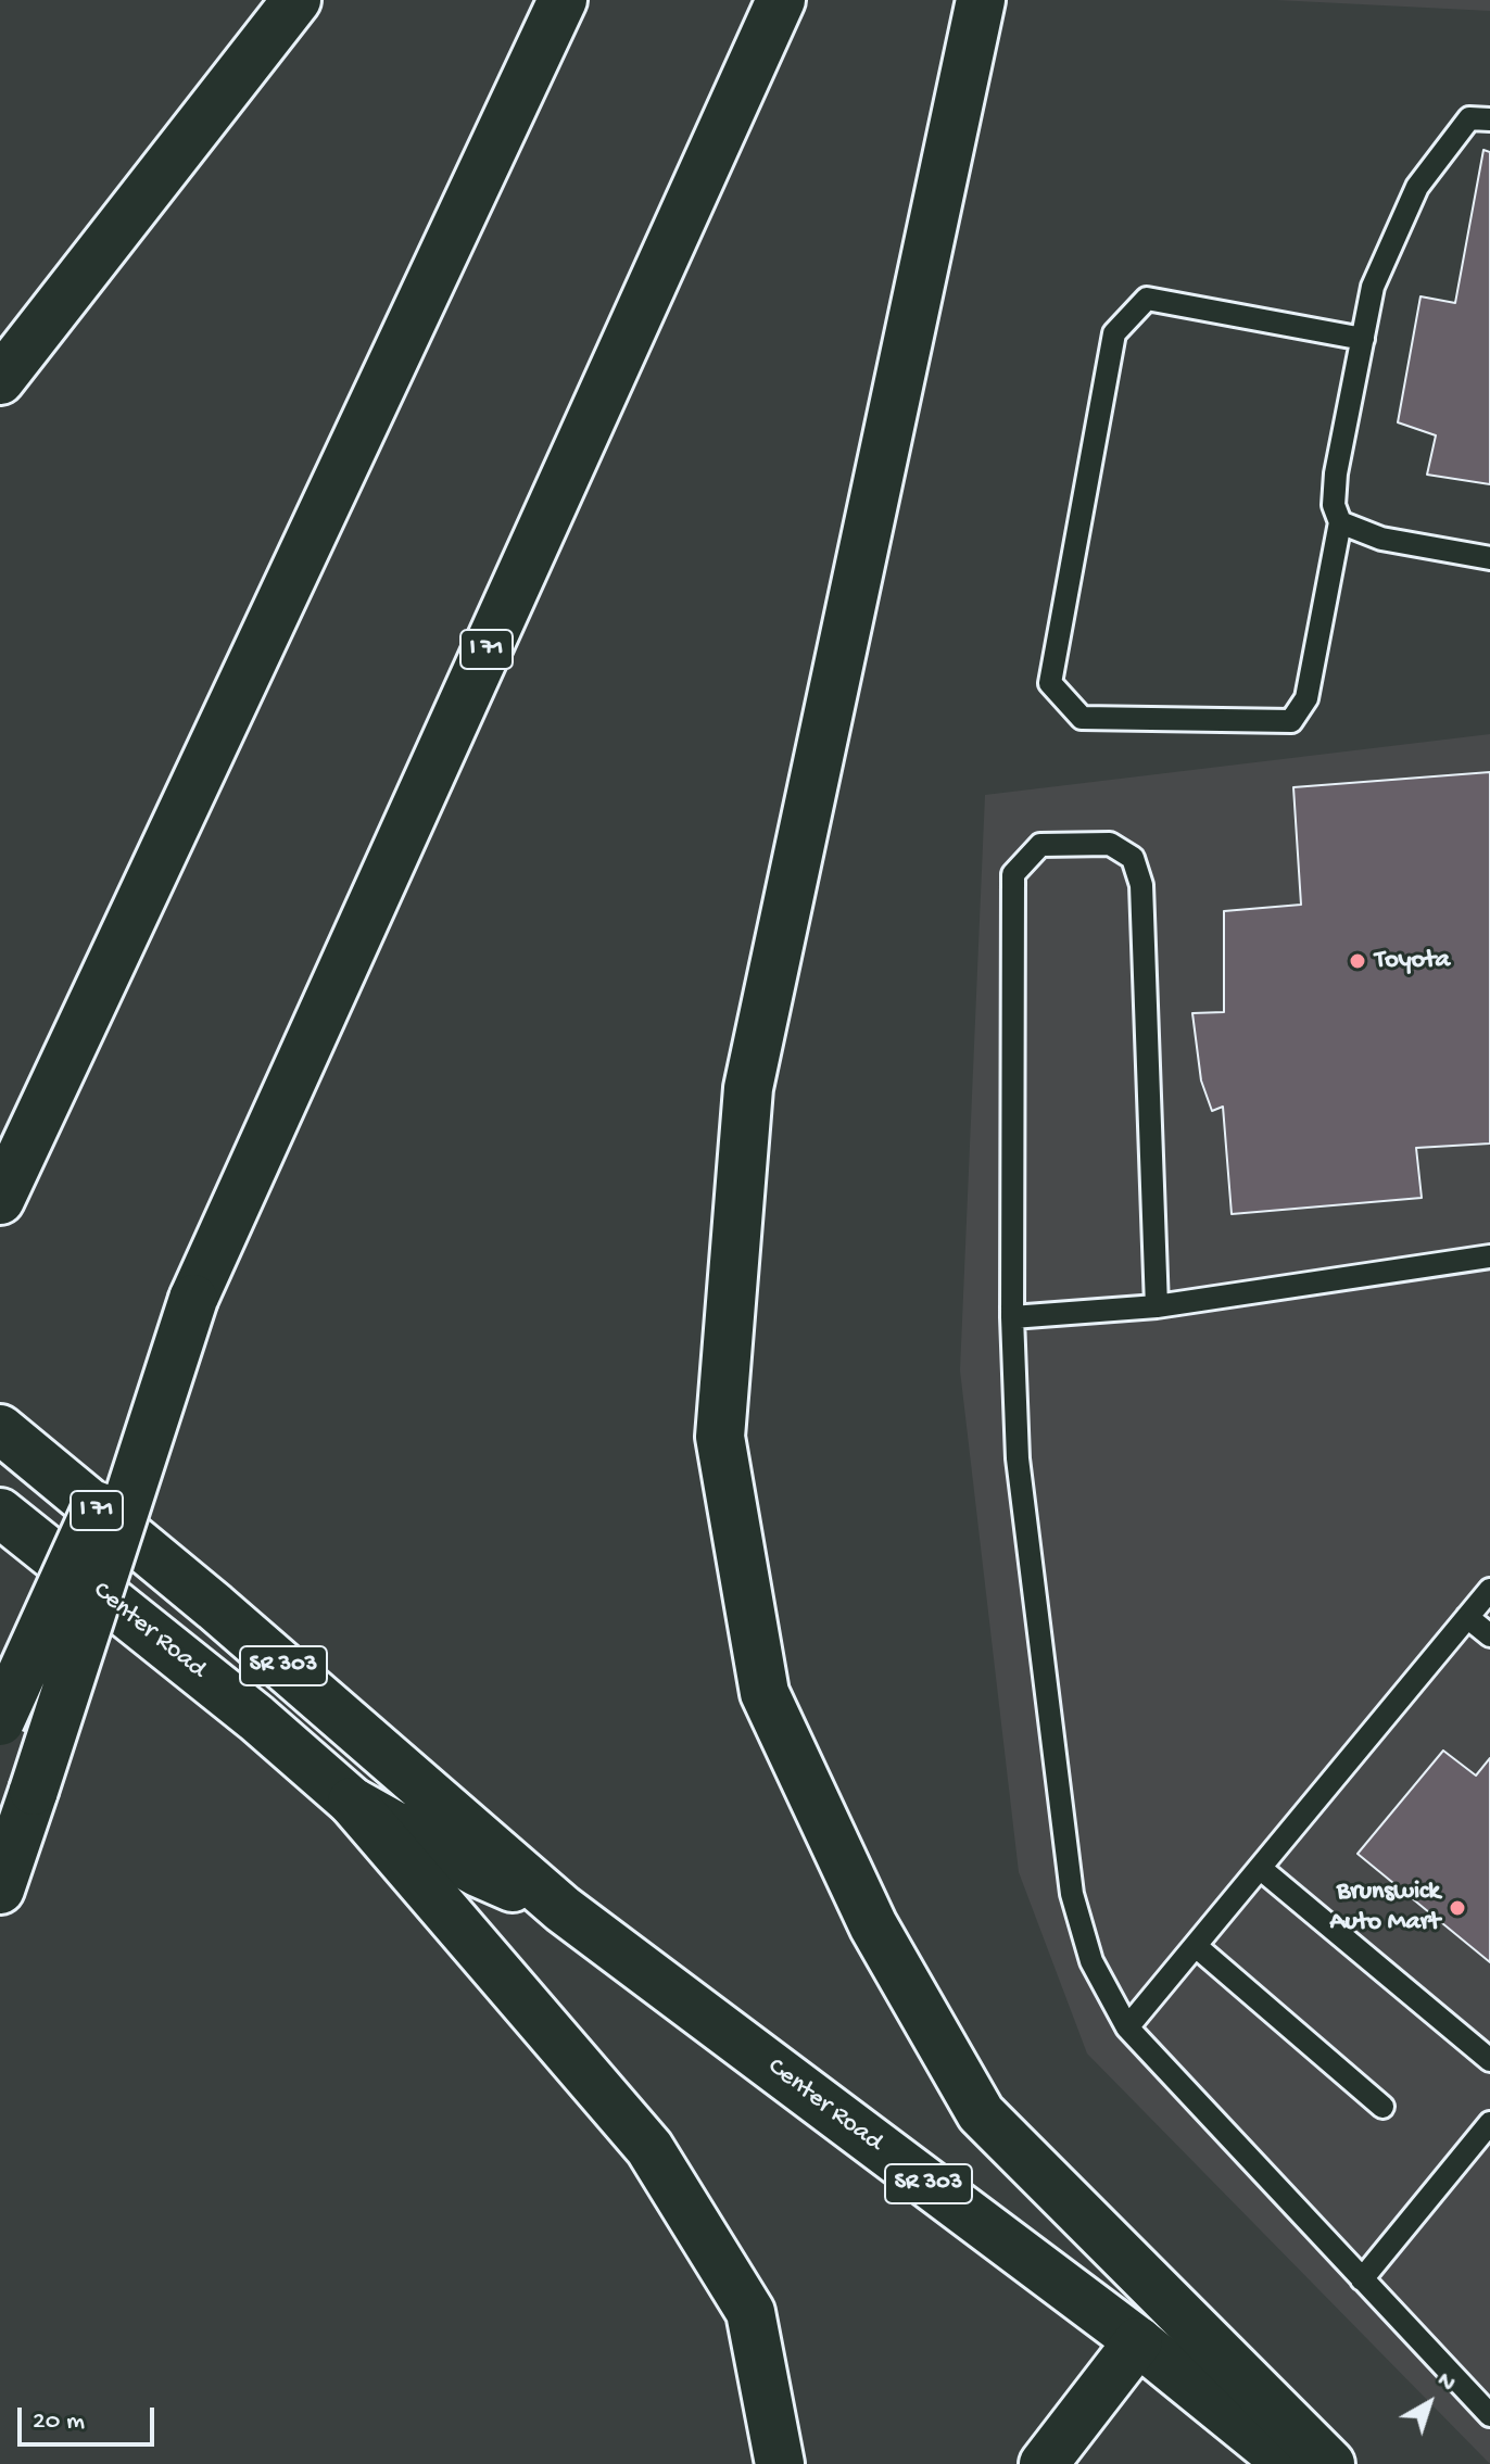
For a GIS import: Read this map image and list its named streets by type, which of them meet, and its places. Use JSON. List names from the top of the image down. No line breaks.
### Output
{"streets":{"main road":["I 71","Center Road","SR 303"]},"places":["Toyota","Brunswick Auto Mart"],"scale_bar":"20 m","north":"top right"}
